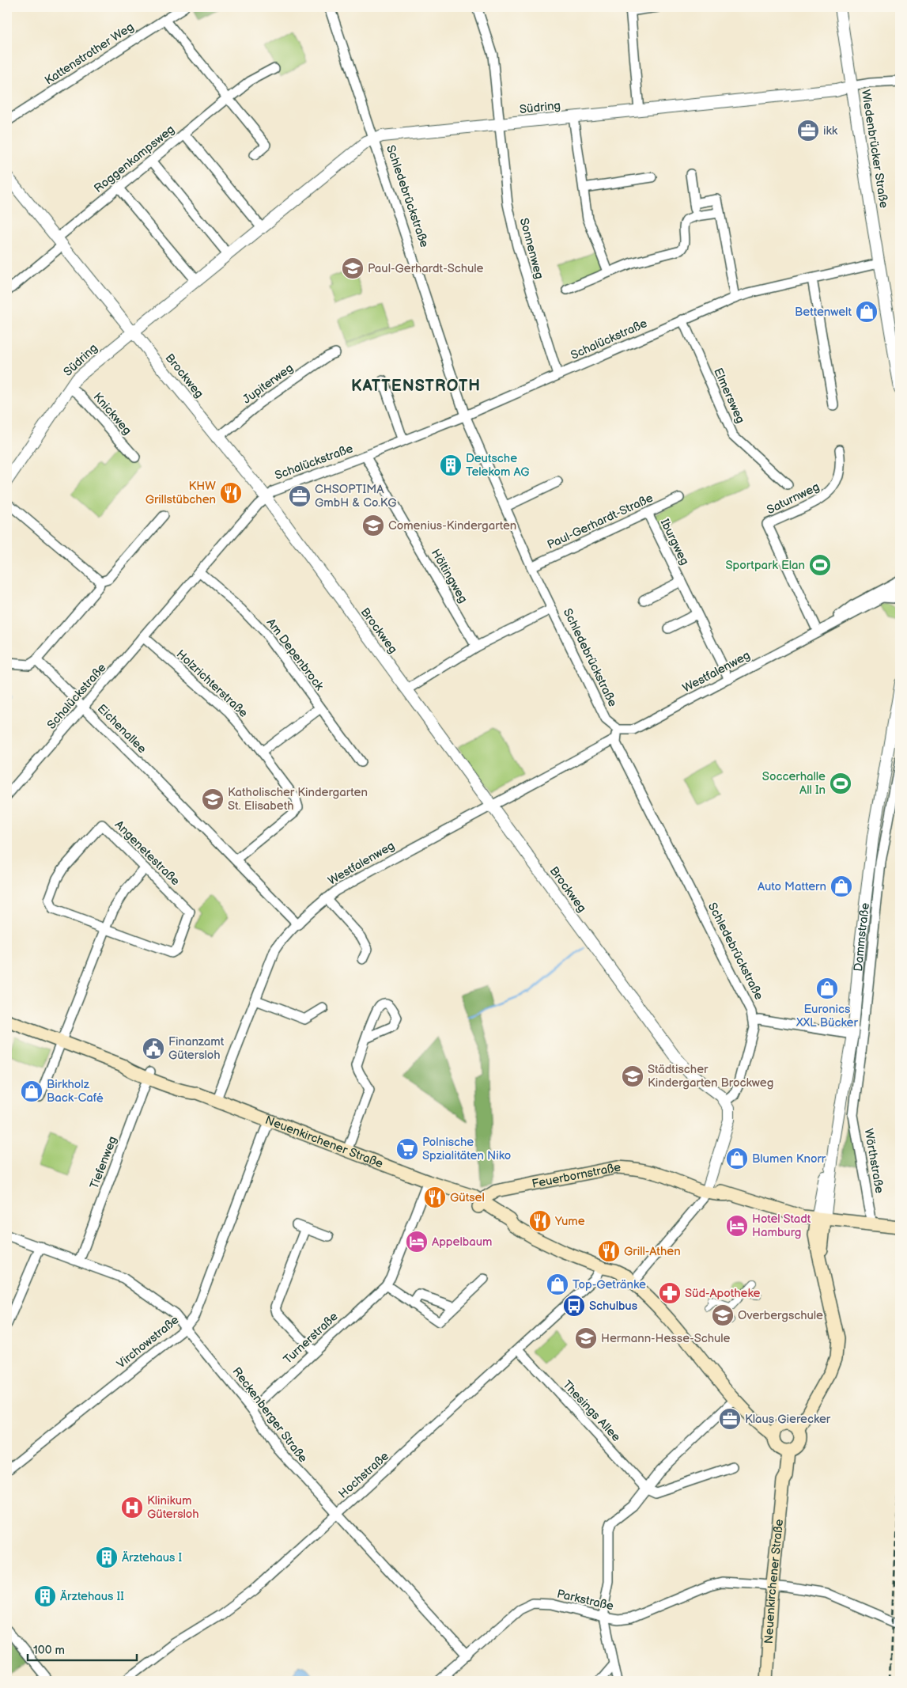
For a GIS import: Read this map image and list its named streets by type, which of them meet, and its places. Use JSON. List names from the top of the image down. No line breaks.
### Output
{"streets":{"main road":["Dammstraße","Neuenkirchener Straße","Feuerbornstraße"],"street":["Kattenstrother Weg","Südring","Wiedenbrücker Straße","Roggenkampsweg","Schledebrückstraße","Sonnenweg","Schalückstraße","Brockweg","Jupiterweg","Elmersweg","Knickweg","Saturnweg","Paul-Gerhardt-Straße","Iburgweg","Höltingweg","Am Depenbrock","Westfalenweg","Holzrichterstraße","Eichenallee","Angenetestraße","Wörthstraße","Tiefenweg","Turnerstraße","Virchowstraße","Thesings Allee","Reckenberger Straße","Hochstraße","Parkstraße"]},"crossings":[["Südring","Wiedenbrücker Straße"],["Südring","Schledebrückstraße"],["Südring","Sonnenweg"],["Südring","Brockweg"],["Südring","Knickweg"],["Wiedenbrücker Straße","Schalückstraße"],["Roggenkampsweg","Brockweg"],["Schledebrückstraße","Schalückstraße"],["Schledebrückstraße","Paul-Gerhardt-Straße"],["Schledebrückstraße","Westfalenweg"],["Sonnenweg","Schalückstraße"],["Schalückstraße","Brockweg"],["Schalückstraße","Elmersweg"],["Schalückstraße","Höltingweg"],["Schalückstraße","Am Depenbrock"],["Schalückstraße","Holzrichterstraße"],["Schalückstraße","Eichenallee"],["Brockweg","Jupiterweg"],["Brockweg","Westfalenweg"],["Saturnweg","Westfalenweg"],["Paul-Gerhardt-Straße","Iburgweg"],["Iburgweg","Westfalenweg"],["Westfalenweg","Eichenallee"],["Westfalenweg","Neuenkirchener Straße"],["Holzrichterstraße","Eichenallee"],["Dammstraße","Neuenkirchener Straße"],["Dammstraße","Wörthstraße"],["Dammstraße","Feuerbornstraße"],["Neuenkirchener Straße","Tiefenweg"],["Neuenkirchener Straße","Feuerbornstraße"],["Neuenkirchener Straße","Turnerstraße"],["Neuenkirchener Straße","Virchowstraße"],["Neuenkirchener Straße","Hochstraße"],["Neuenkirchener Straße","Parkstraße"],["Wörthstraße","Feuerbornstraße"],["Tiefenweg","Reckenberger Straße"],["Turnerstraße","Reckenberger Straße"],["Virchowstraße","Reckenberger Straße"],["Thesings Allee","Hochstraße"],["Reckenberger Straße","Hochstraße"],["Reckenberger Straße","Parkstraße"]],"districts":["KATTENSTROTH"],"places":{"office":["ikk","CHSOPTIMA GmbH & Co.KG","Klaus Gierecker"],"school or university":["Paul-Gerhardt-Schule","Comenius-Kindergarten","Katholischer Kindergarten St. Elisabeth","Städtischer Kindergarten Brockweg","Overbergschule","Hermann-Hesse-Schule"],"shop":["Bettenwelt","Auto Mattern","Euronics XXL Bücker","Birkholz Back-Café","Blumen Knorr","Top-Getränke"],"building":["Deutsche Telekom AG","Ärztehaus I","Ärztehaus II"],"restaurant":["KHW Grillstübchen","Gütsel","Yume","Grill-Athen"],"sports":["Sportpark Elan","Soccerhalle All In"],"public building":["Finanzamt Gütersloh"],"supermarket":["Polnische Spzialitäten Niko"],"hotel":["Hotel Stadt Hamburg","Appelbaum"],"pharmacy":["Süd-Apotheke"],"bus stop":["Schulbus"],"hospital":["Klinikum Gütersloh"]},"scale_bar":"100 m"}
